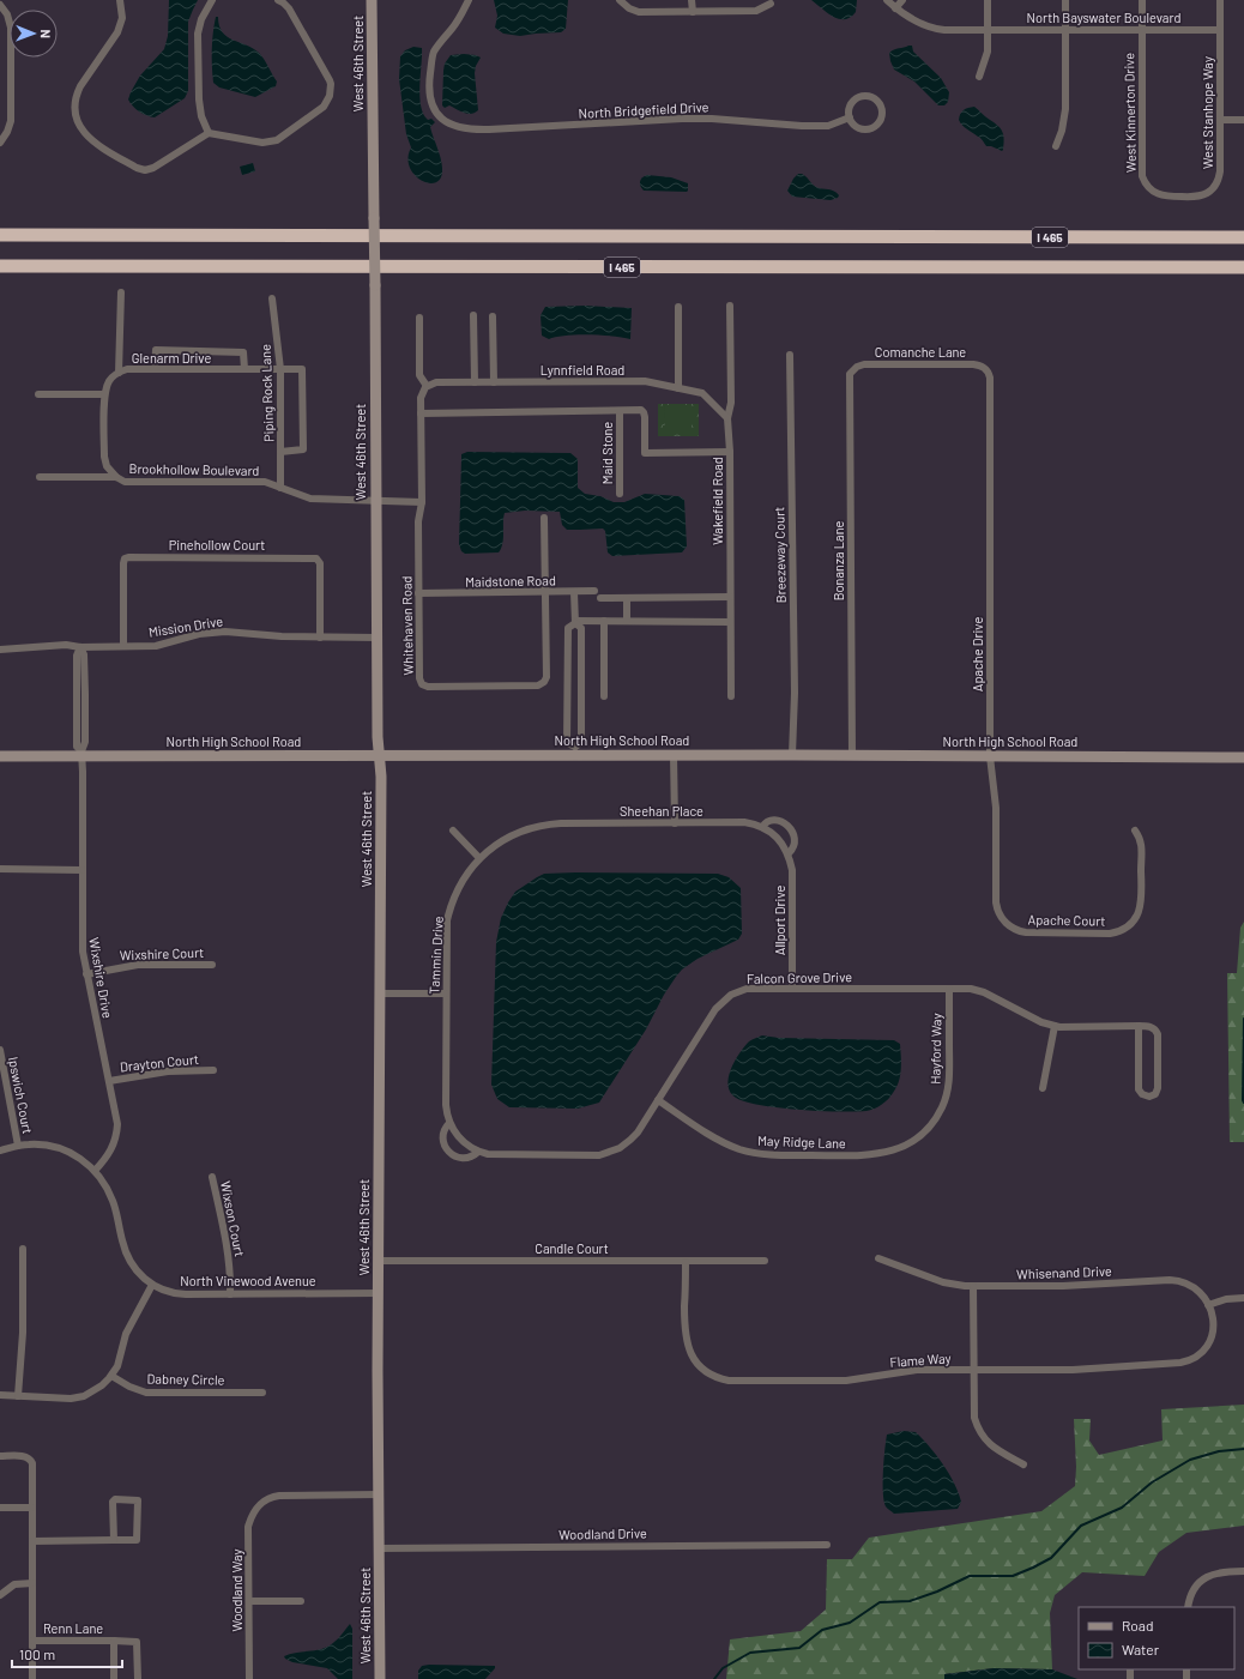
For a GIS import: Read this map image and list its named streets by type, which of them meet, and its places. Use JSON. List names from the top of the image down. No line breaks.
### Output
{"streets":{"highway":["I 465"],"street":["North Bayswater Boulevard","West 46th Street","North Bridgefield Drive","West Kinnerton Drive","West Stanhope Way","Comanche Lane","Glenarm Drive","Lynnfield Road","Piping Rock Lane","Maid Stone","Brookhollow Boulevard","Wakefield Road","Pinehollow Court","Breezeway Court","Bonanza Lane","Maidstone Road","Whitehaven Road","Mission Drive","Apache Drive","North High School Road","Sheehan Place","Allport Drive","Apache Court","Wixshire Court","Tammin Drive","Wixshire Drive","Falcon Grove Drive","Hayford Way","Drayton Court","Ipswich Court","May Ridge Lane","Wixson Court","Candle Court","Whisenand Drive","North Vinewood Avenue","Flame Way","Dabney Circle","Woodland Drive","Woodland Way","Renn Lane"]},"crossings":[["North Bayswater Boulevard","West Kinnerton Drive"],["North Bayswater Boulevard","West Stanhope Way"],["West 46th Street","Brookhollow Boulevard"],["West 46th Street","Mission Drive"],["West 46th Street","North High School Road"],["West 46th Street","Candle Court"],["West 46th Street","North Vinewood Avenue"],["West 46th Street","Woodland Drive"],["West 46th Street","Woodland Way"],["West Kinnerton Drive","West Stanhope Way"],["Comanche Lane","Bonanza Lane"],["Comanche Lane","Apache Drive"],["Glenarm Drive","Piping Rock Lane"],["Lynnfield Road","Wakefield Road"],["Lynnfield Road","Whitehaven Road"],["Piping Rock Lane","Brookhollow Boulevard"],["Pinehollow Court","Mission Drive"],["Breezeway Court","North High School Road"],["Bonanza Lane","North High School Road"],["Maidstone Road","Whitehaven Road"],["Maidstone Road","North High School Road"],["Mission Drive","Wixshire Drive"],["Apache Drive","North High School Road"],["Apache Drive","Apache Court"],["North High School Road","Wixshire Drive"],["Sheehan Place","Allport Drive"],["Sheehan Place","Tammin Drive"],["Allport Drive","Falcon Grove Drive"],["Wixshire Court","Wixshire Drive"],["Tammin Drive","Falcon Grove Drive"],["Wixshire Drive","Drayton Court"],["Wixshire Drive","North Vinewood Avenue"],["Falcon Grove Drive","Hayford Way"],["Falcon Grove Drive","May Ridge Lane"],["Hayford Way","May Ridge Lane"],["Ipswich Court","North Vinewood Avenue"],["Wixson Court","North Vinewood Avenue"],["Candle Court","Flame Way"],["Whisenand Drive","Flame Way"]],"legend":["Road","Water"],"scale_bar":"100 m","north":"right"}
